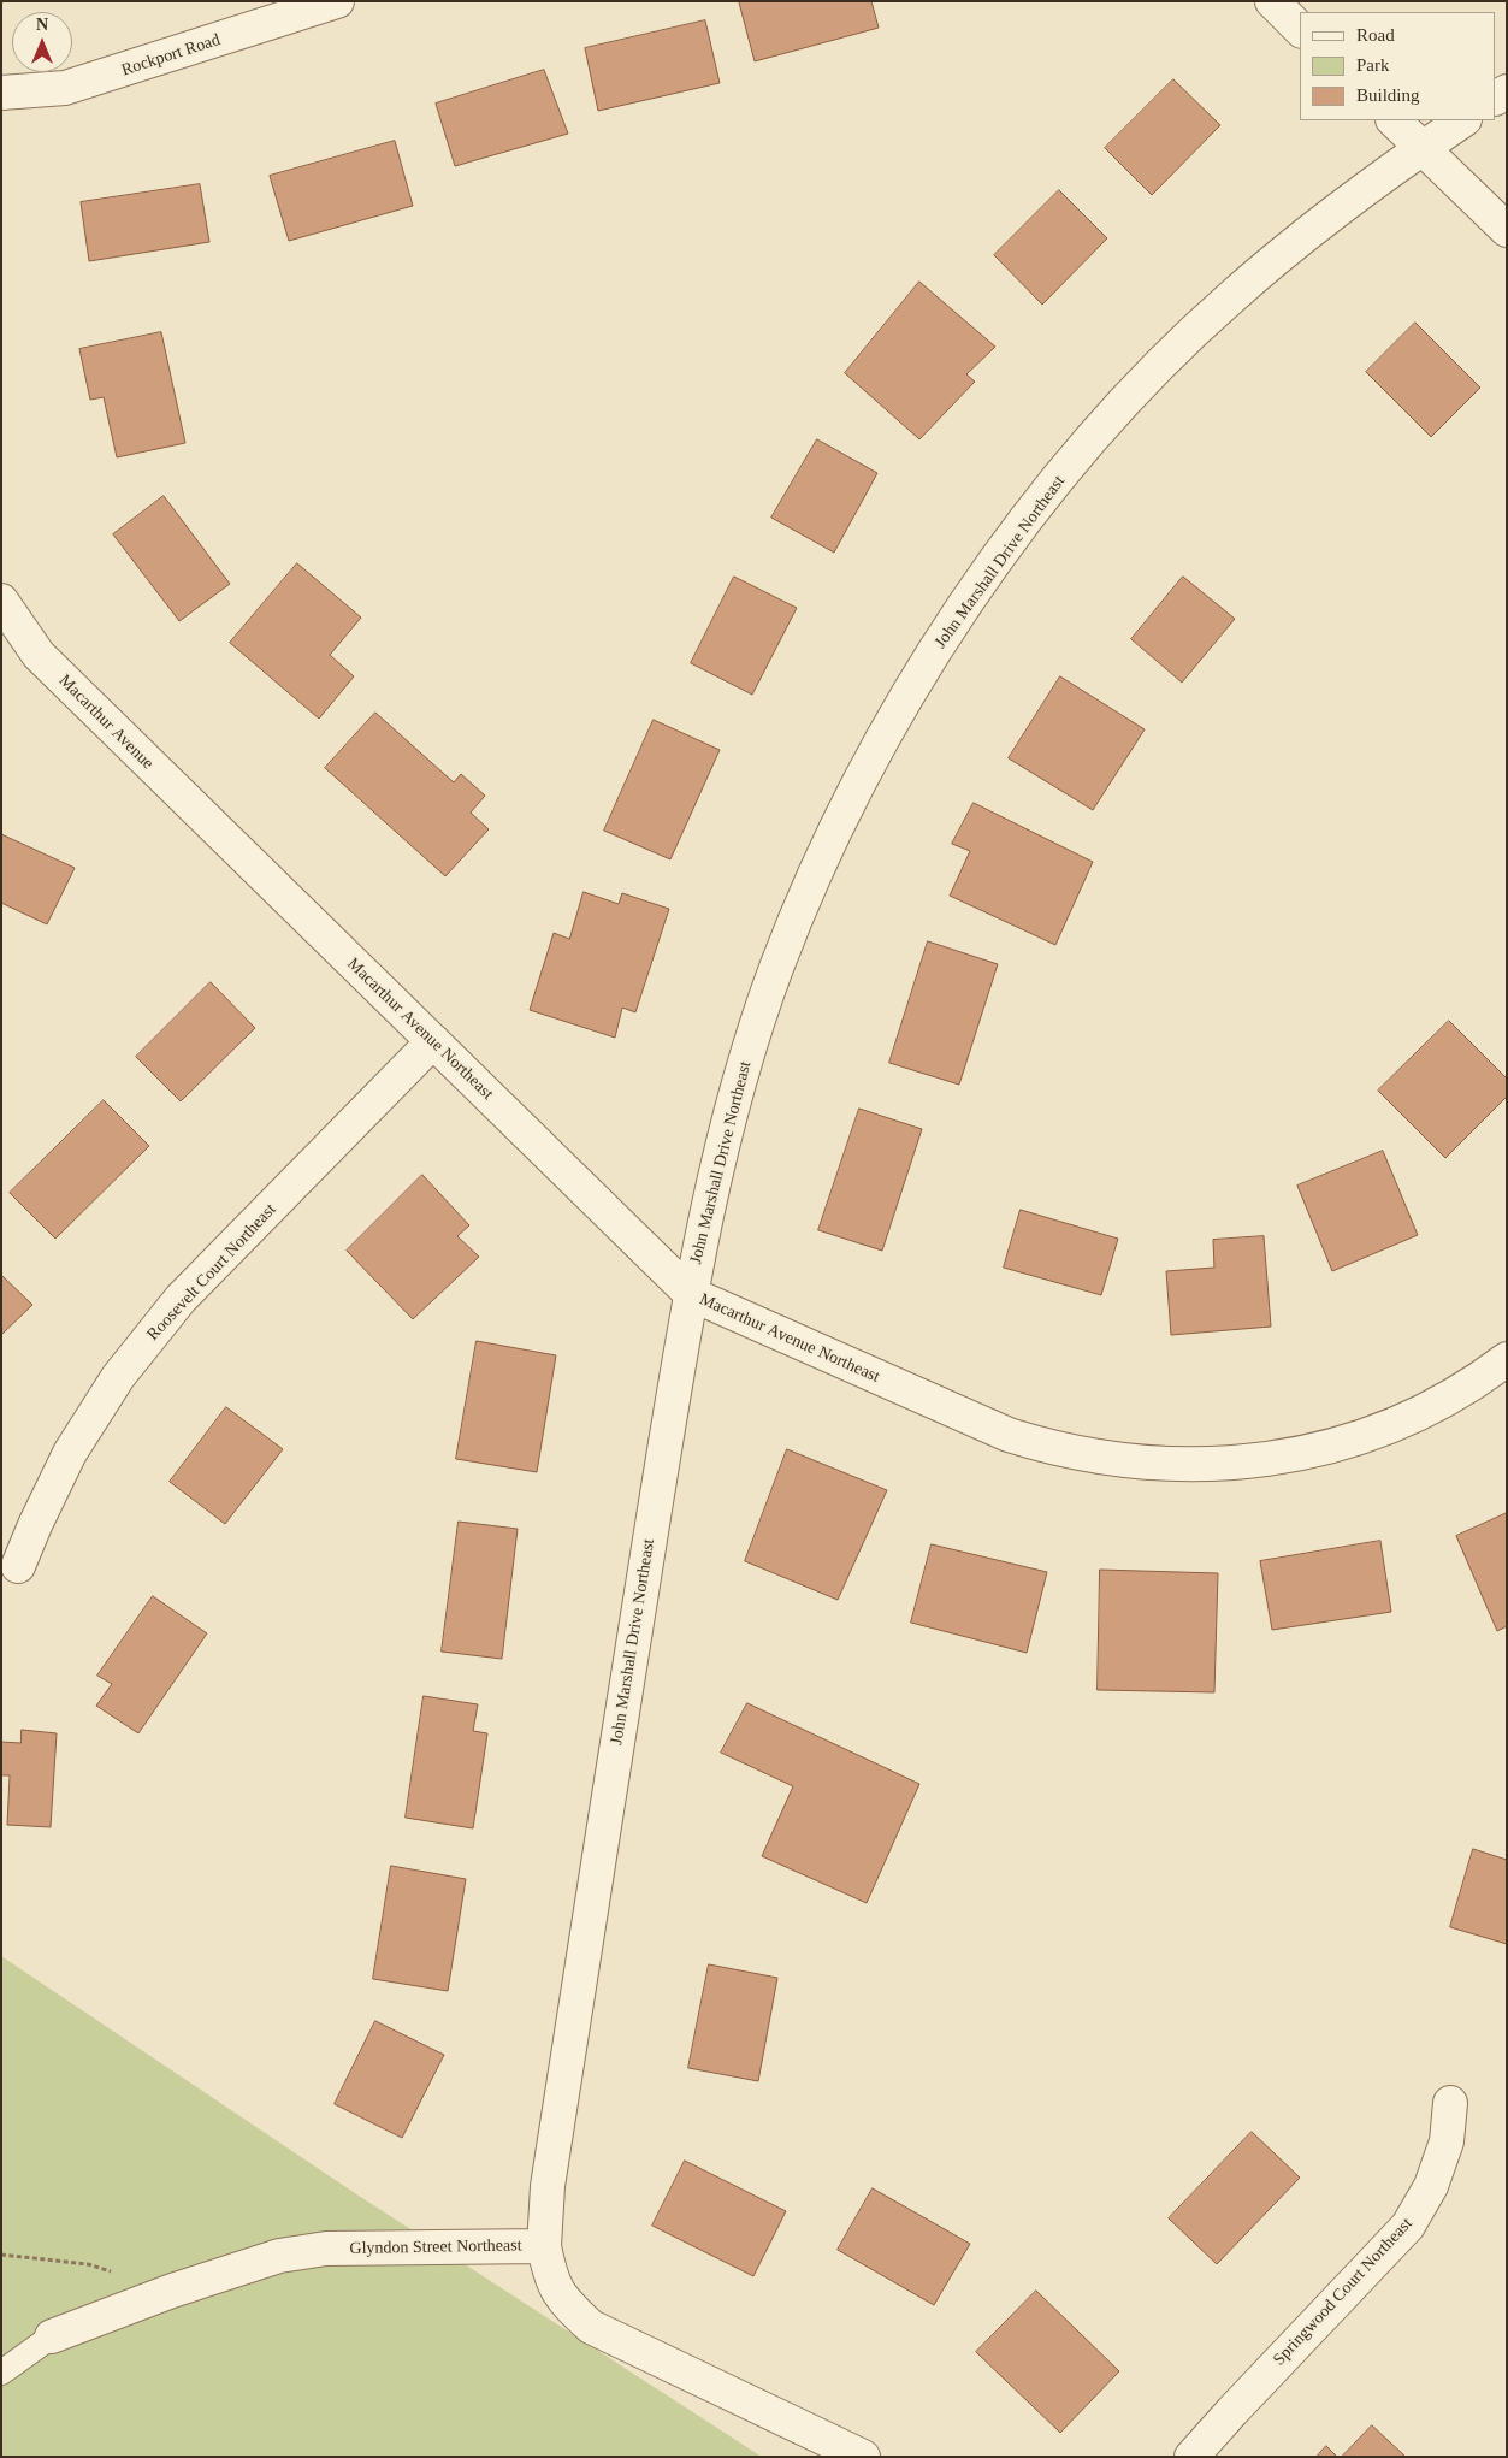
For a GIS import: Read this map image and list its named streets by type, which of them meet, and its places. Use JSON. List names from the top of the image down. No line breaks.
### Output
{"streets":{"street":["Rockport Road","John Marshall Drive Northeast","Macarthur Avenue","Macarthur Avenue Northeast","Roosevelt Court Northeast","Glyndon Street Northeast","Springwood Court Northeast"]},"crossings":[["John Marshall Drive Northeast","Macarthur Avenue Northeast"],["John Marshall Drive Northeast","Glyndon Street Northeast"],["Macarthur Avenue","Macarthur Avenue Northeast"],["Macarthur Avenue Northeast","Roosevelt Court Northeast"]],"legend":["Road","Park","Building"],"north":"top"}
